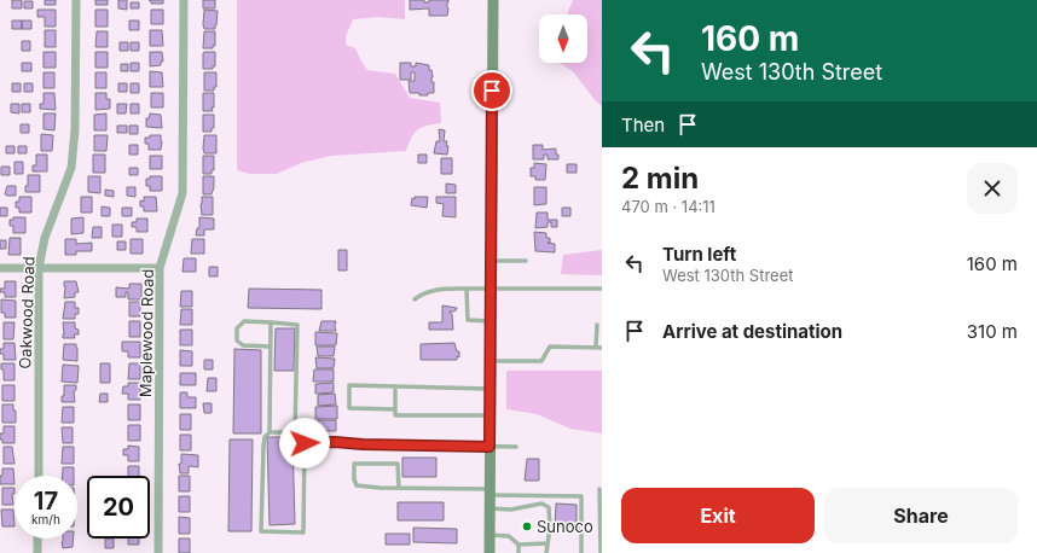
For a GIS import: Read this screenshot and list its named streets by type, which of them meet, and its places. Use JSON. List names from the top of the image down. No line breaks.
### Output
{"streets":{"street":["Oakwood Road","Maplewood Road"]},"places":["Sunoco"],"north":"bottom","page":{"turn":["160 m","West 130th Street"],"then":"Then","heading":["2 min","470 m · 14:11"],"list":[{"name":"Turn left","note":"West 130th Street","value":"160 m"},{"name":"Arrive at destination","value":"310 m"}],"speed":"17 km/h","limit":"20","buttons":["Exit","Share"]}}
